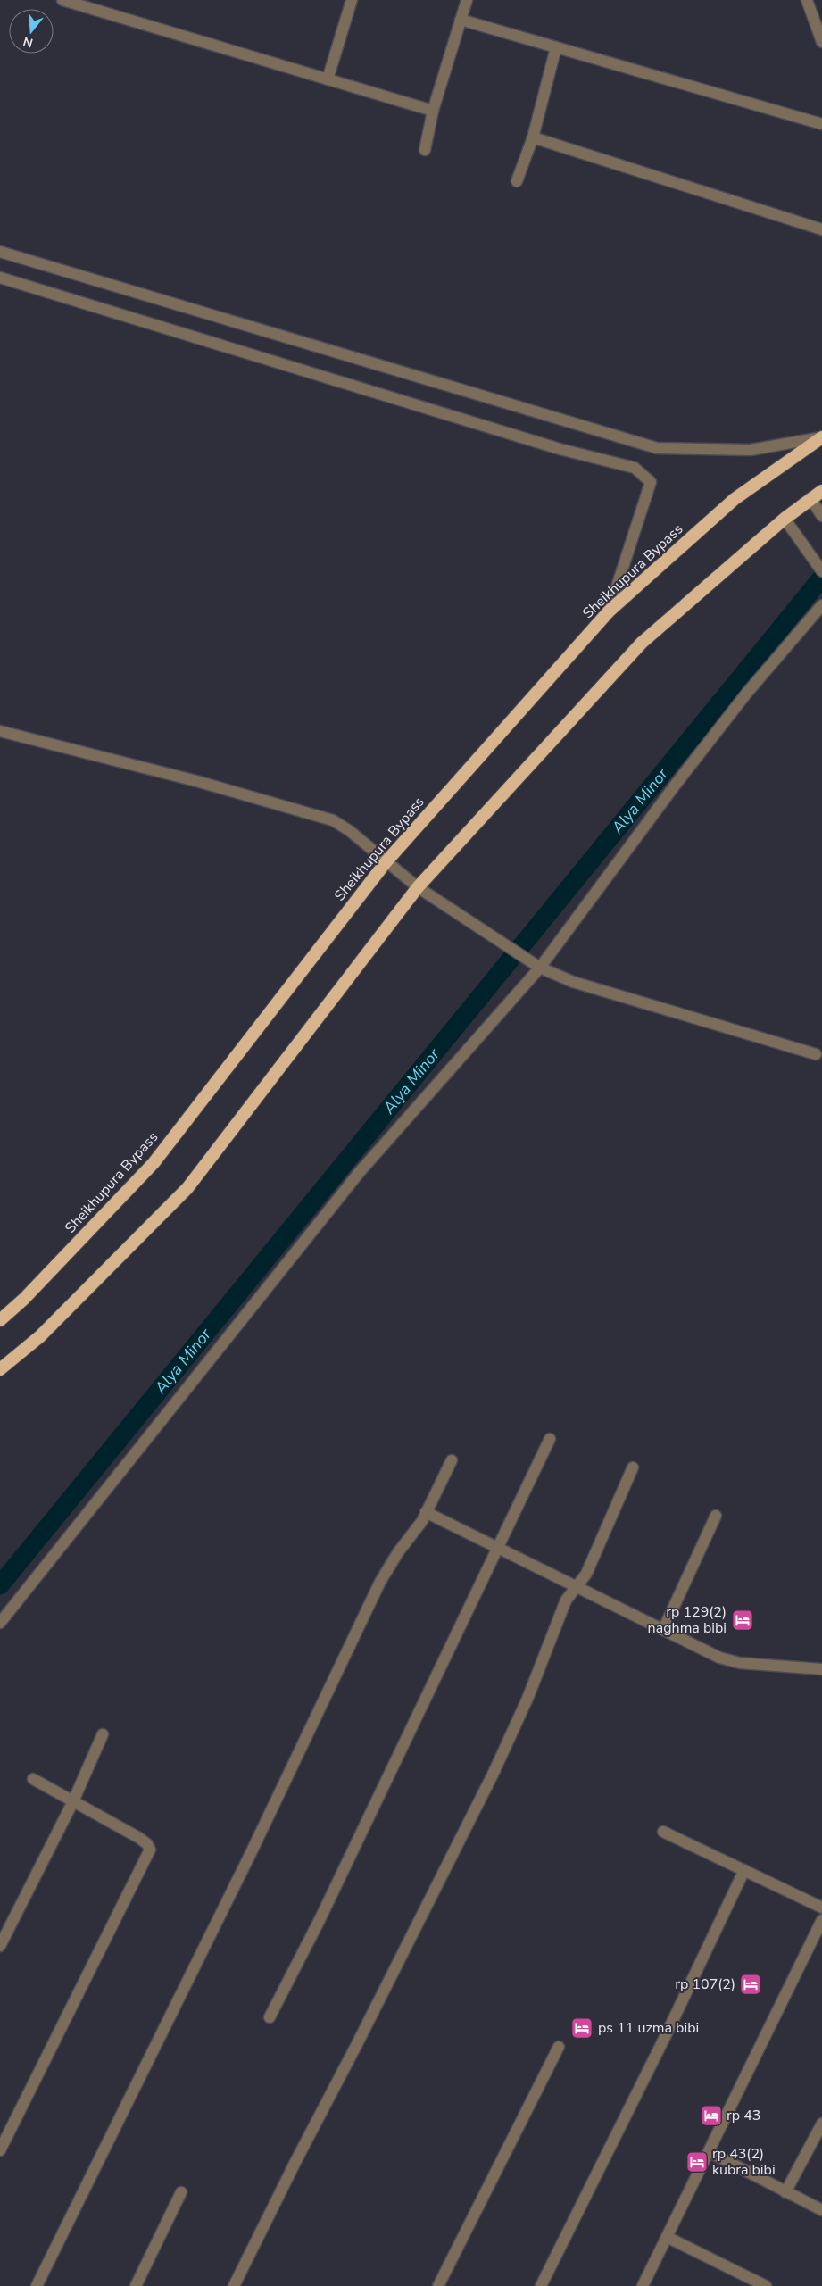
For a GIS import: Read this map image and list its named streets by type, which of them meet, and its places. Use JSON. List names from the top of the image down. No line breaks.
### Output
{"streets":{"highway":["Sheikhupura Bypass"]},"water":["Alya Minor"],"places":{"hotel":["rp 129(2) naghma bibi","rp 107(2)","ps 11 uzma bibi","rp 43","rp 43(2) kubra bibi"]},"north":"bottom"}
